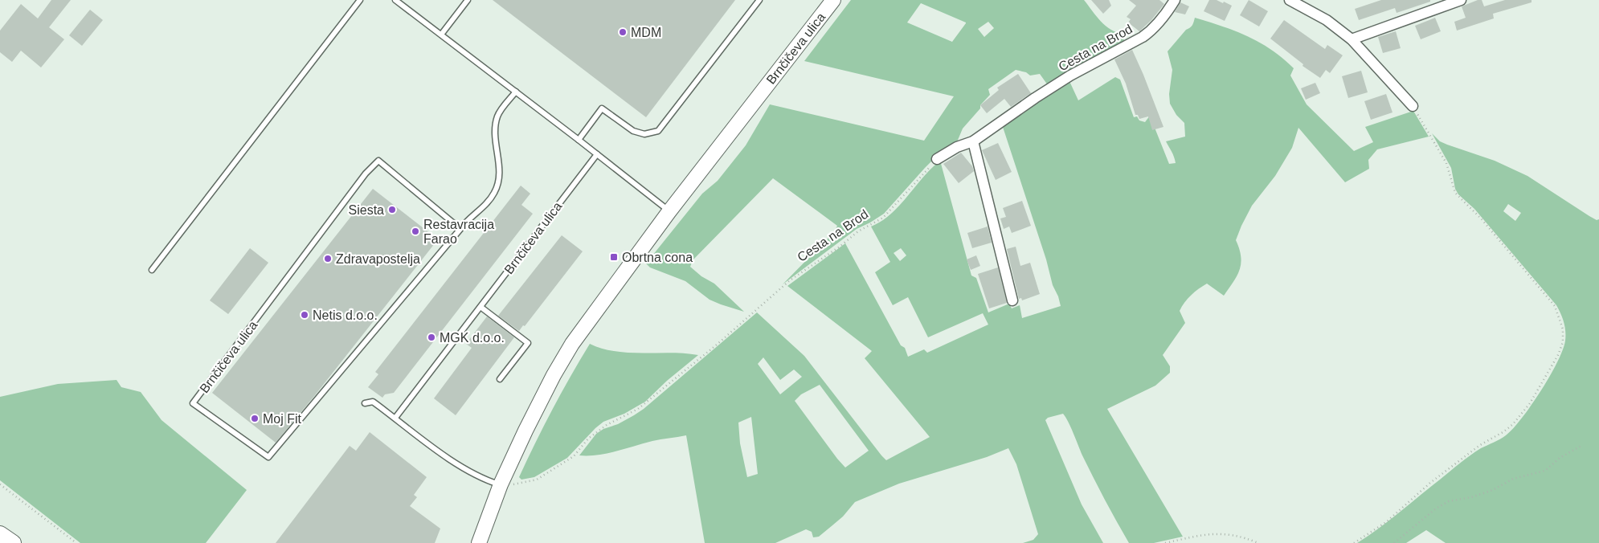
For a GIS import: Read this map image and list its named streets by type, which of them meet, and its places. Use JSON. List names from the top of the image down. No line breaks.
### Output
{"streets":{"street":["Cesta na Brod","Brnčičeva ulica"]},"crossings":[["Cesta na Brod","Brnčičeva ulica"]],"places":{"other":["MDM","Siesta","Restavracija Farao","Zdravapostelja","Netis d.o.o.","MGK d.o.o.","Moj Fit"],"transit":["Obrtna cona"]}}
